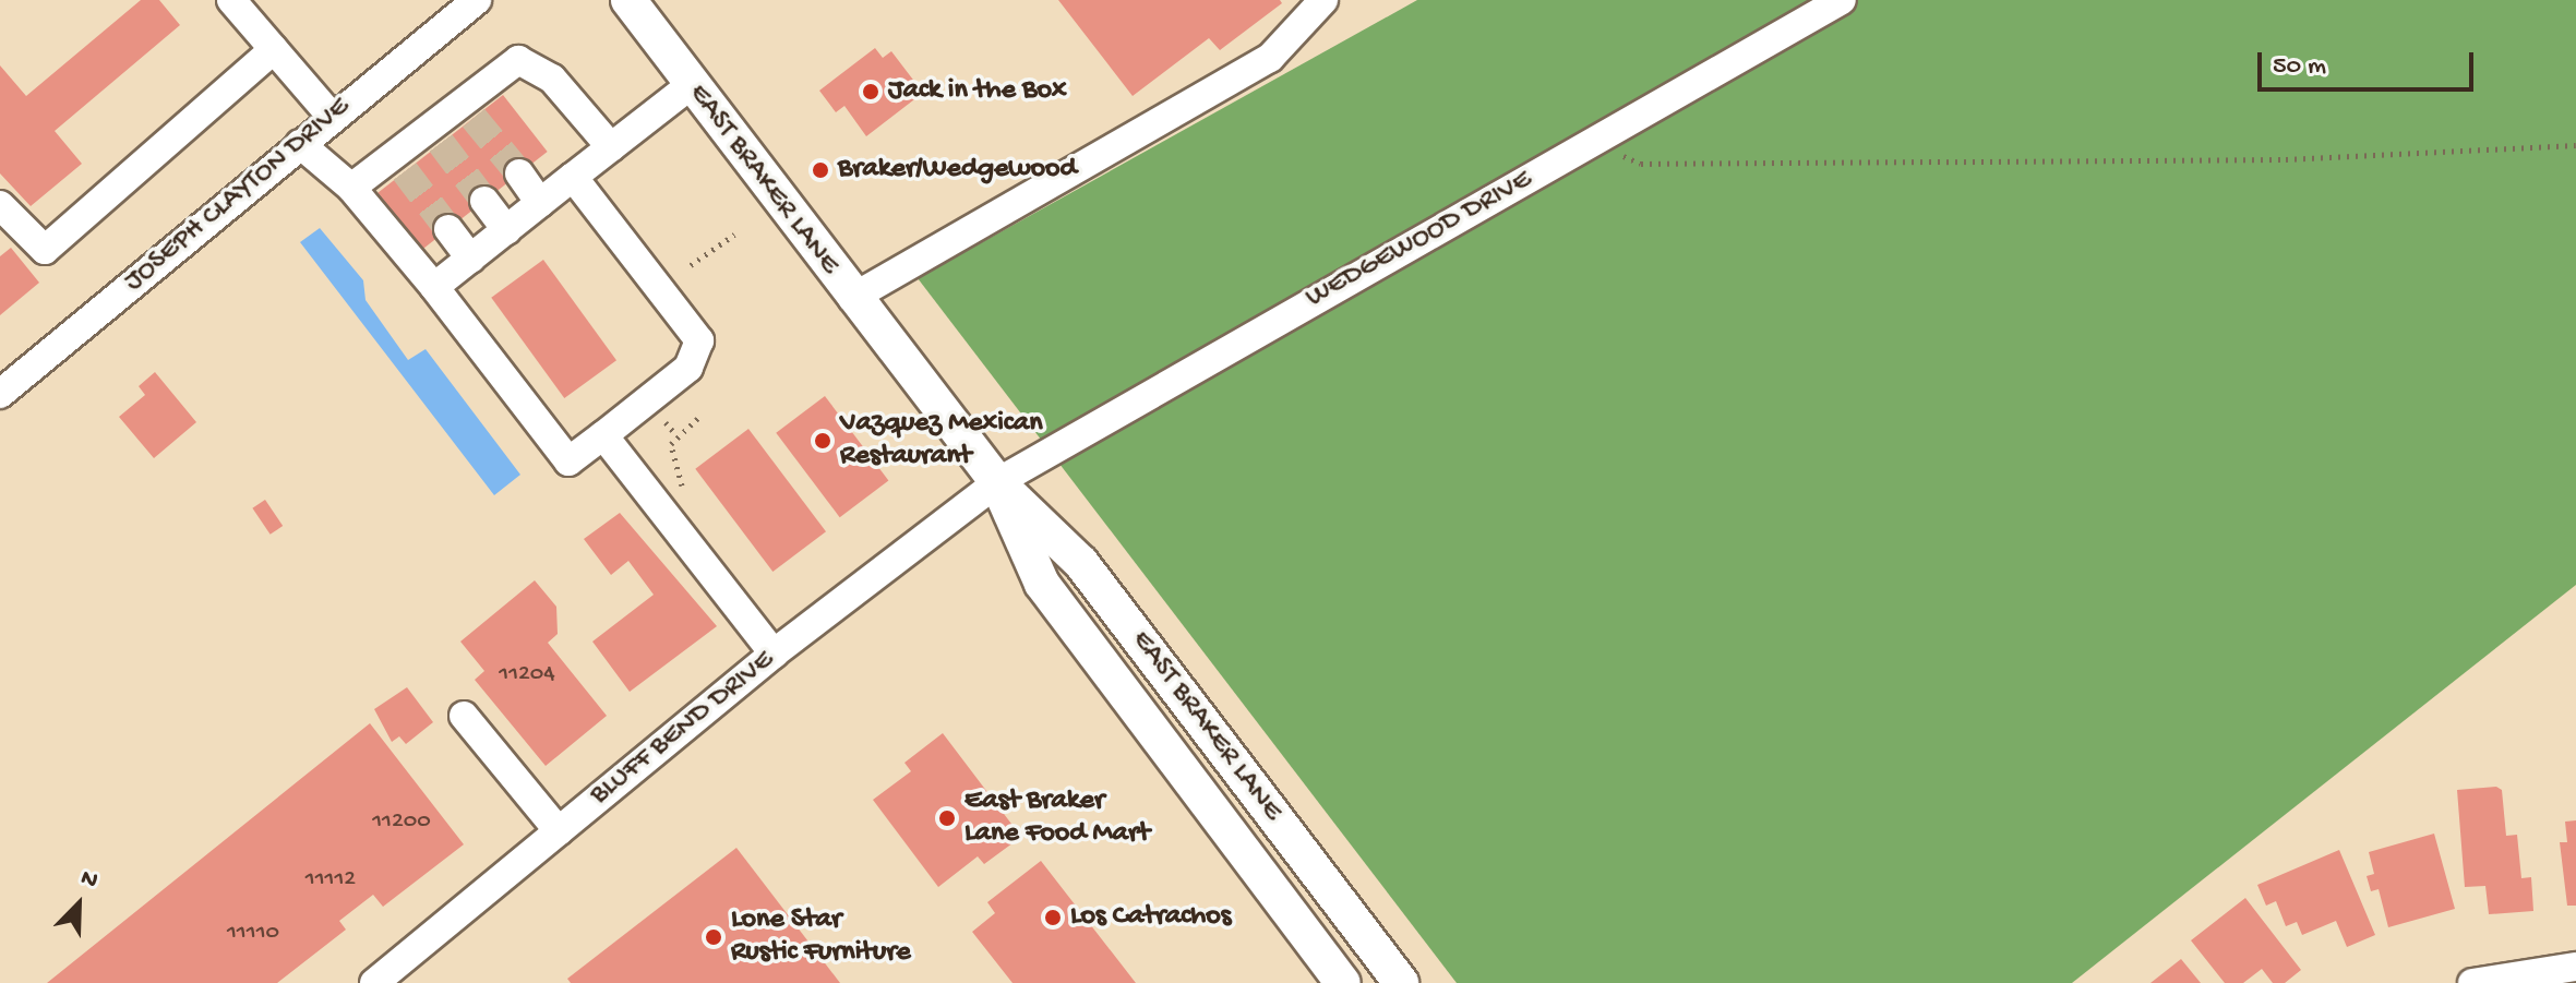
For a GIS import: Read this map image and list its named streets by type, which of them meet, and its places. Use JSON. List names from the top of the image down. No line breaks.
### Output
{"streets":{"main road":["EAST BRAKER LANE"],"street":["JOSEPH CLAYTON DRIVE","WEDGEWOOD DRIVE","BLUFF BEND DRIVE"]},"crossings":[["EAST BRAKER LANE","WEDGEWOOD DRIVE"],["EAST BRAKER LANE","BLUFF BEND DRIVE"],["WEDGEWOOD DRIVE","BLUFF BEND DRIVE"]],"places":["Jack in the Box","Braker/Wedgewood","Vazquez Mexican Restaurant","East Braker Lane Food Mart","Los Catrachos","Lone Star Rustic Furniture"],"house_numbers":["11204","11200","11112","11110"],"scale_bar":"50 m","north":"top right"}
